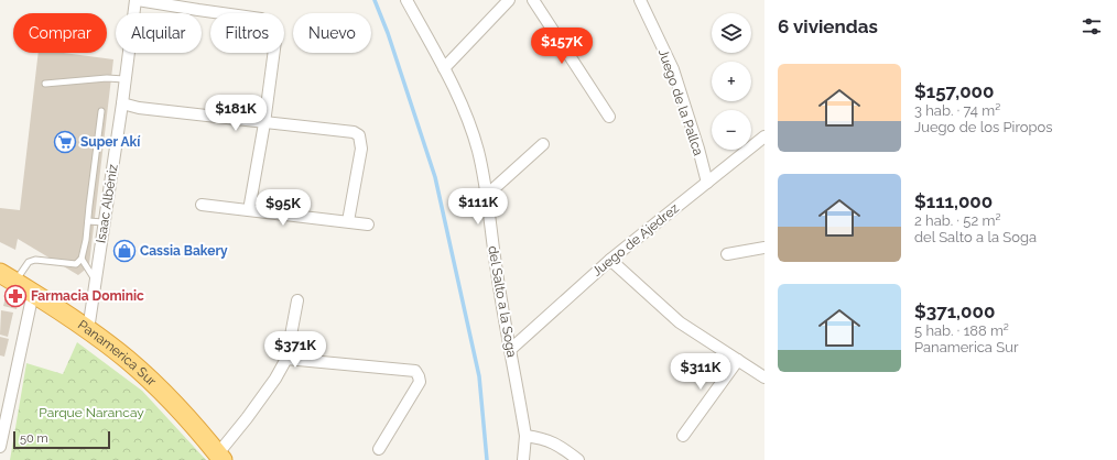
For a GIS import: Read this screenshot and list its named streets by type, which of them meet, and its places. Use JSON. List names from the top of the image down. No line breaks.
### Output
{"streets":{"highway":["Panamerica Sur"],"street":["Juego de la Pallca","Isaac Albéniz","Juego de Ajedrez","del Salto a la Soga"]},"crossings":[["Juego de la Pallca","Juego de Ajedrez"],["Isaac Albéniz","Panamerica Sur"],["Juego de Ajedrez","del Salto a la Soga"]],"parks":["Parque Narancay"],"places":{"supermarket":["Super Akí"],"shop":["Cassia Bakery"],"pharmacy":["Farmacia Dominic"]},"scale_bar":"50 m","page":{"heading":"6 viviendas","map_buttons":["+","−"],"chip":["Comprar","Alquilar","Filtros","Nuevo"],"price":["$157K","$181K","$111K","$95K","$371K","$311K"],"list":[{"name":"$157,000","note":"3 hab. · 74 m² · Juego de los Piropos"},{"name":"$111,000","note":"2 hab. · 52 m² · del Salto a la Soga"},{"name":"$371,000","note":"5 hab. · 188 m² · Panamerica Sur"}],"scale":"50 m"}}
